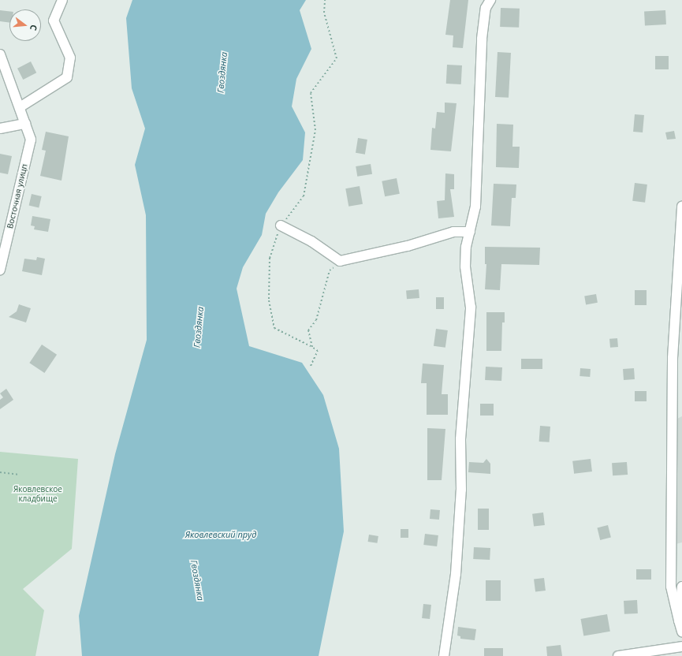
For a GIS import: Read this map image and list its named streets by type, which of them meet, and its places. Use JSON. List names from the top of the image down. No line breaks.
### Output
{"streets":{"street":["Восточная улицп"]},"water":["Гвоздянка","Яковлевский пруд"],"parks":["Яковлевское кладбище"],"north":"right"}
